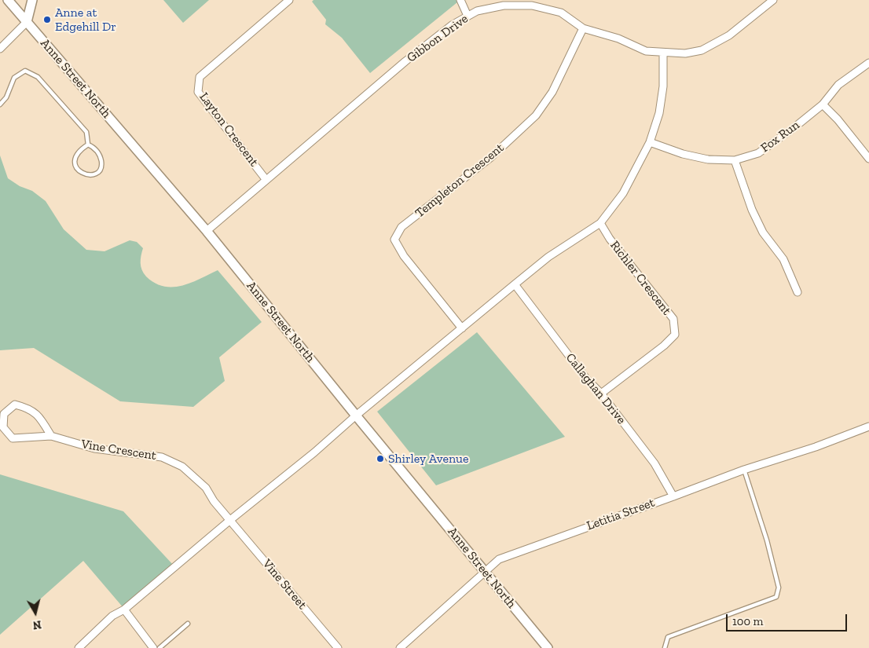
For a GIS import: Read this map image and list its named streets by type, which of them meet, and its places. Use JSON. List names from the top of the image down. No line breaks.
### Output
{"streets":{"street":["Gibbon Drive","Anne Street North","Layton Crescent","Fox Run","Templeton Crescent","Richler Crescent","Callaghan Drive","Vine Crescent","Letitia Street","Vine Street"]},"crossings":[["Gibbon Drive","Anne Street North"],["Gibbon Drive","Layton Crescent"],["Gibbon Drive","Templeton Crescent"],["Anne Street North","Letitia Street"],["Richler Crescent","Callaghan Drive"],["Callaghan Drive","Letitia Street"],["Vine Crescent","Vine Street"]],"places":["Anne at Edgehill Dr","Shirley Avenue"],"scale_bar":"100 m","north":"bottom"}
